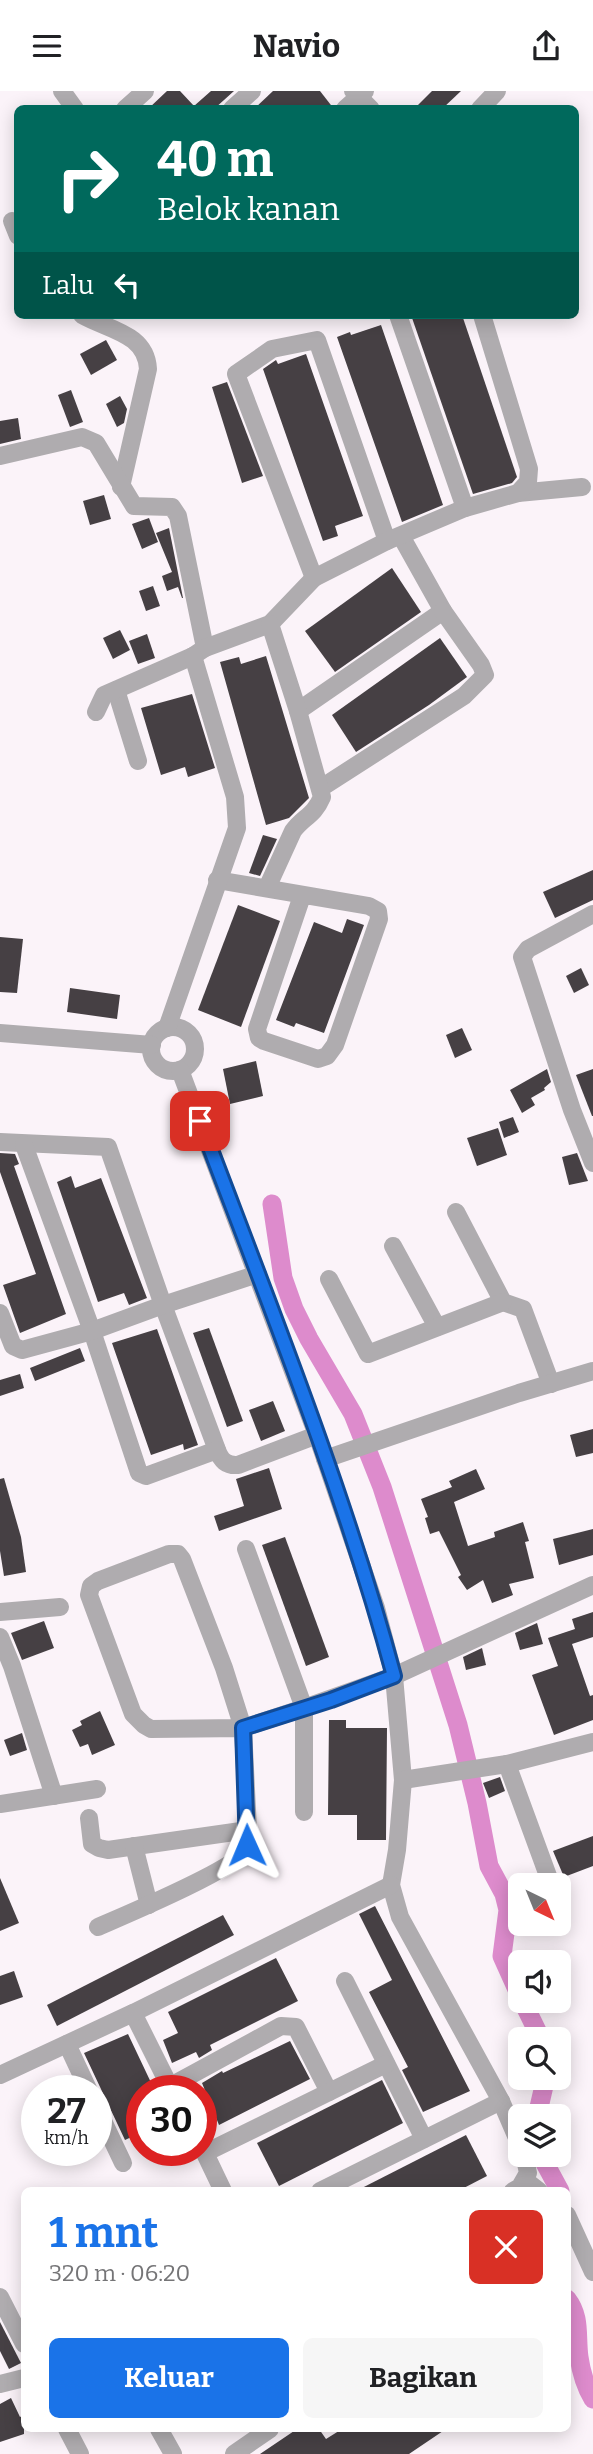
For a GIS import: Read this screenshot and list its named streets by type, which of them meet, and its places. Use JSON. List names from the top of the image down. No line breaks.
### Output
{"north":"bottom right","page":{"header":"Navio","turn":["40 m","Belok kanan"],"then":"Lalu","speed":"27 km/h","limit":"30","heading":["1 mnt","320 m · 06:20"],"buttons":["Keluar","Bagikan"]}}
